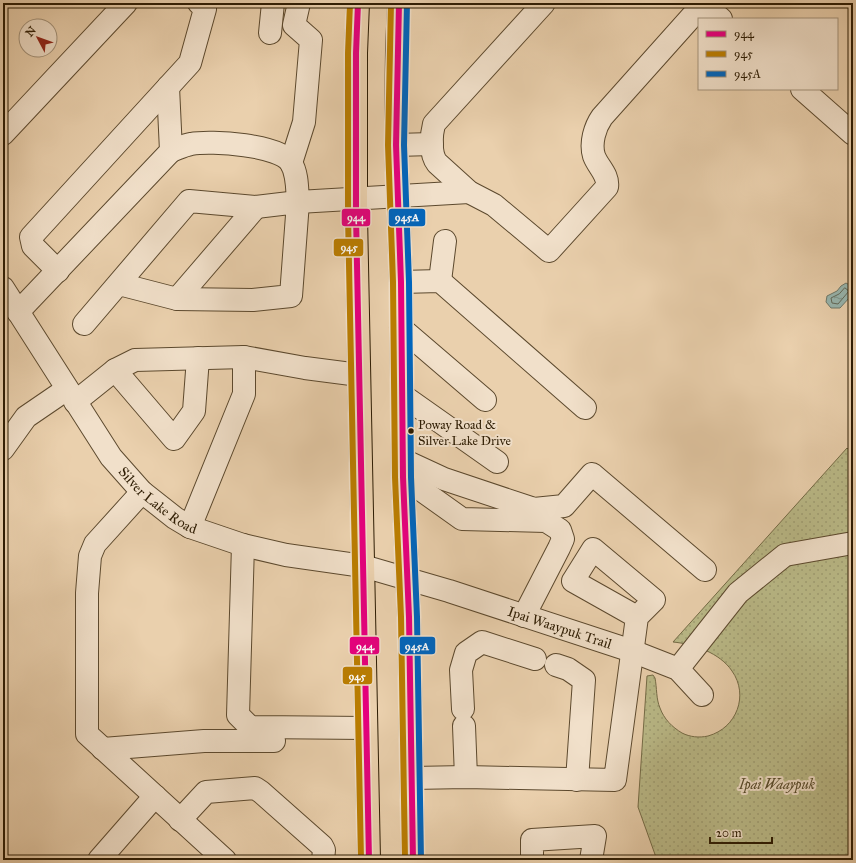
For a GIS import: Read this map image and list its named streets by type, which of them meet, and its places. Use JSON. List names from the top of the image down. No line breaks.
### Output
{"streets":{"street":["Silver Lake Road","Ipai Waaypuk Trail"]},"crossings":[["Silver Lake Road","Ipai Waaypuk Trail"]],"parks":["Ipai Waaypuk"],"places":["Poway Road & Silver Lake Drive"],"lines":["transit line 944","transit line 945","transit line 945A"],"legend":["944","945","945A"],"scale_bar":"20 m","north":"top left"}
